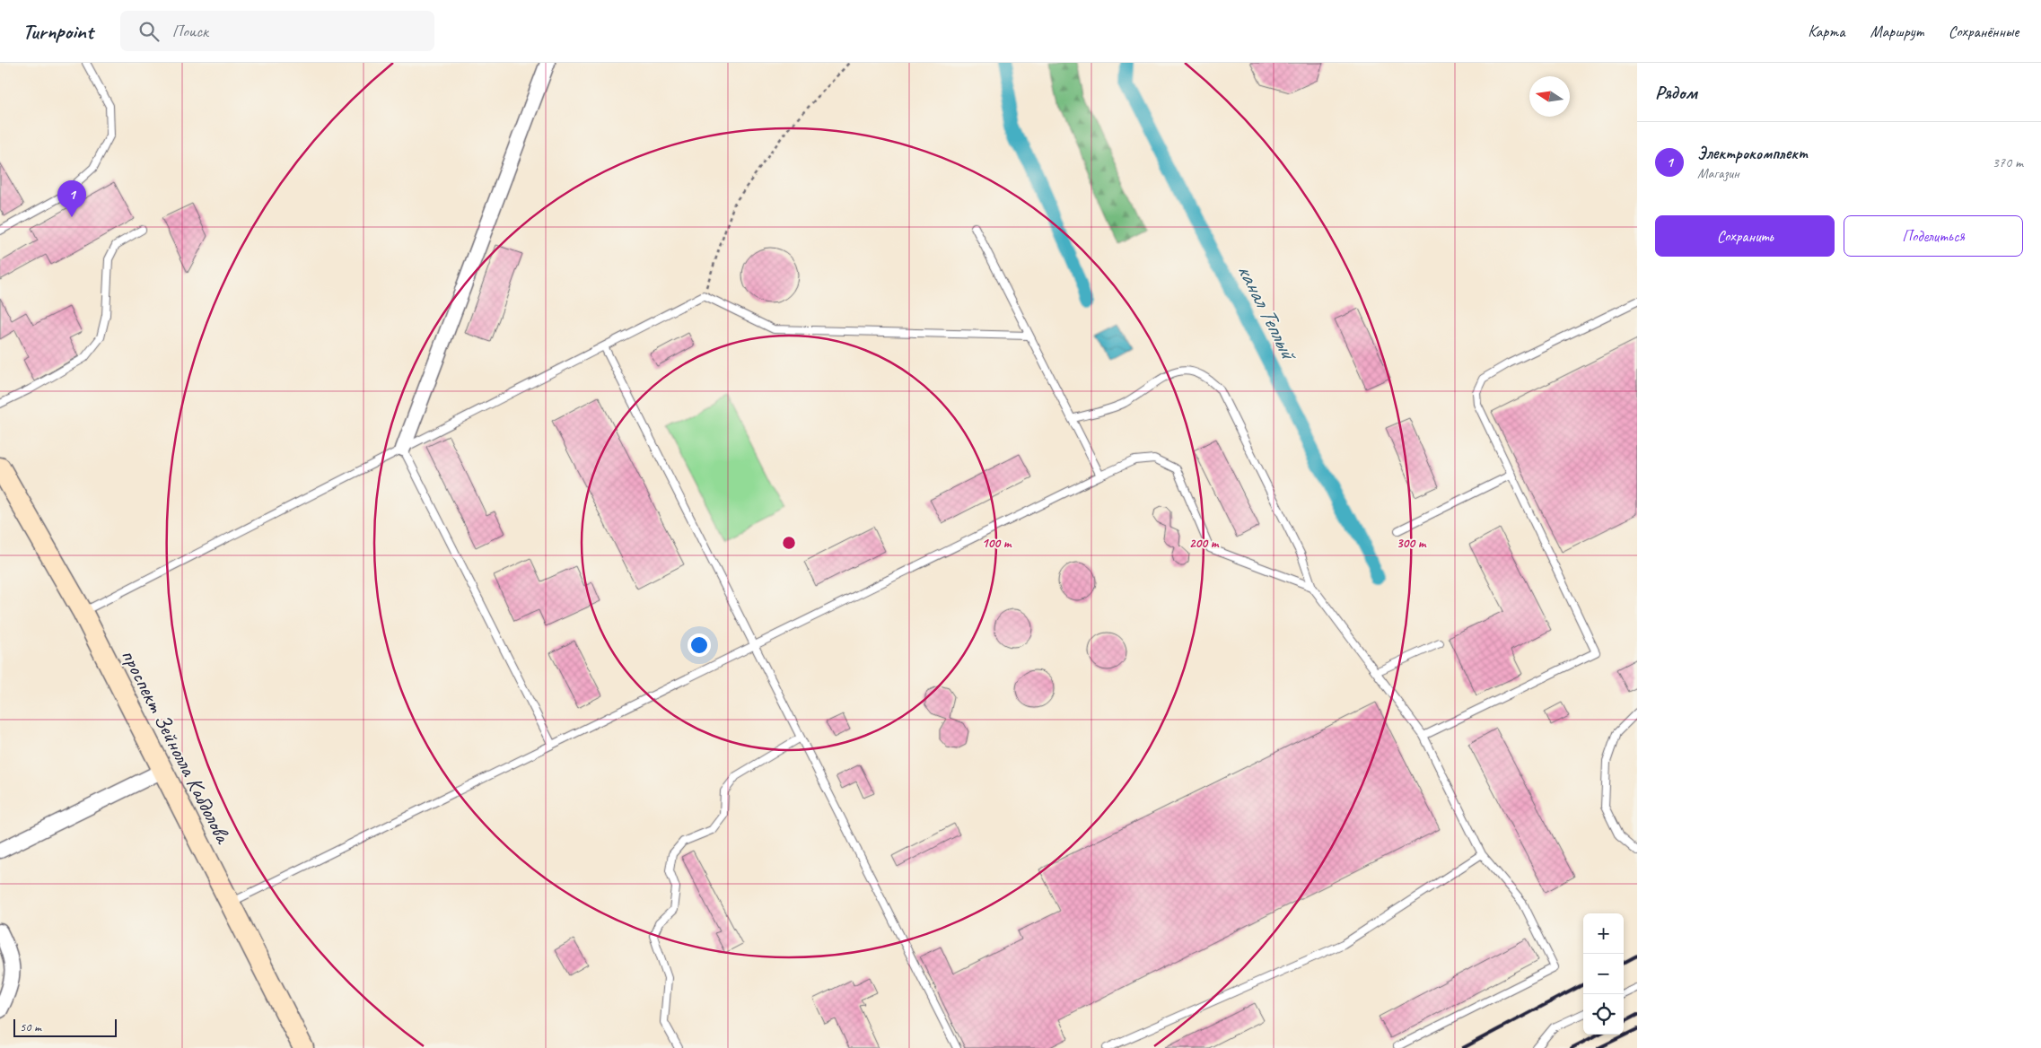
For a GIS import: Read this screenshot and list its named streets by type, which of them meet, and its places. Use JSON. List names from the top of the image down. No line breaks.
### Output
{"streets":{"main road":["проспект Зейнолла Кабдолова"]},"water":["канал Теплый"],"scale_bar":"50 m","north":"left","page":{"header":"Turnpoint","search":"Поиск","nav":["Карта","Маршрут","Сохранённые"],"heading":"Рядом","list":[{"mark":"1","name":"Электрокомплект","note":"Магазин","value":"370 m"}],"pins":"1","buttons":["Сохранить","Поделиться"],"map_buttons":["+","−"],"scale":"50 m"},"rings":["100 m","200 m","300 m"]}
